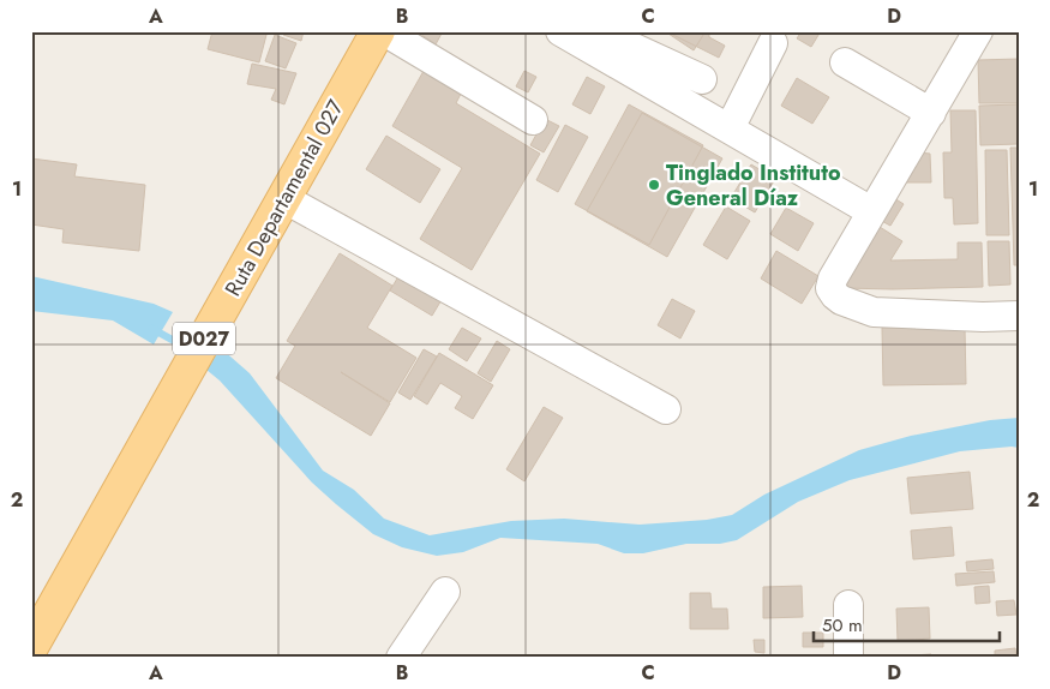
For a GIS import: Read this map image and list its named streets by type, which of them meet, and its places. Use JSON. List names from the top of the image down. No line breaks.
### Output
{"streets":{"main road":["Ruta Departamental 027","D027"]},"places":["Tinglado Instituto General Díaz"],"scale_bar":"50 m","grid":{"columns":["A","B","C","D"],"rows":["1","2"]}}
